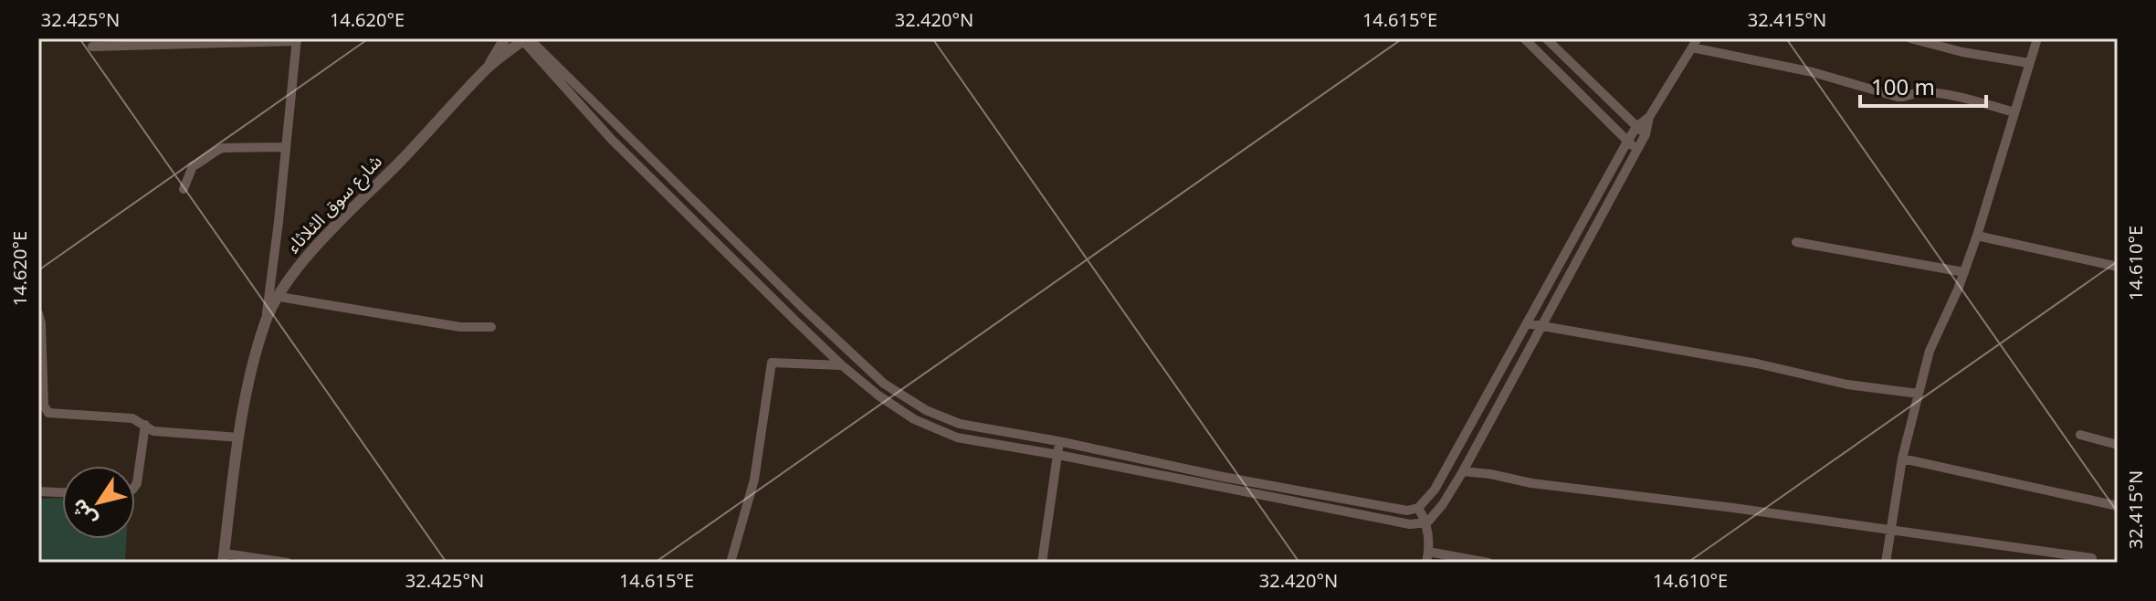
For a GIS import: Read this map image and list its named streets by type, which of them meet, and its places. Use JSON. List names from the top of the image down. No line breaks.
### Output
{"streets":{"street":["شارع سوق الثلاثاء"]},"scale_bar":"100 m","north":"bottom left","coordinates":["32.425°N","14.620°E","32.420°N","14.615°E","32.415°N","14.610°E"]}
